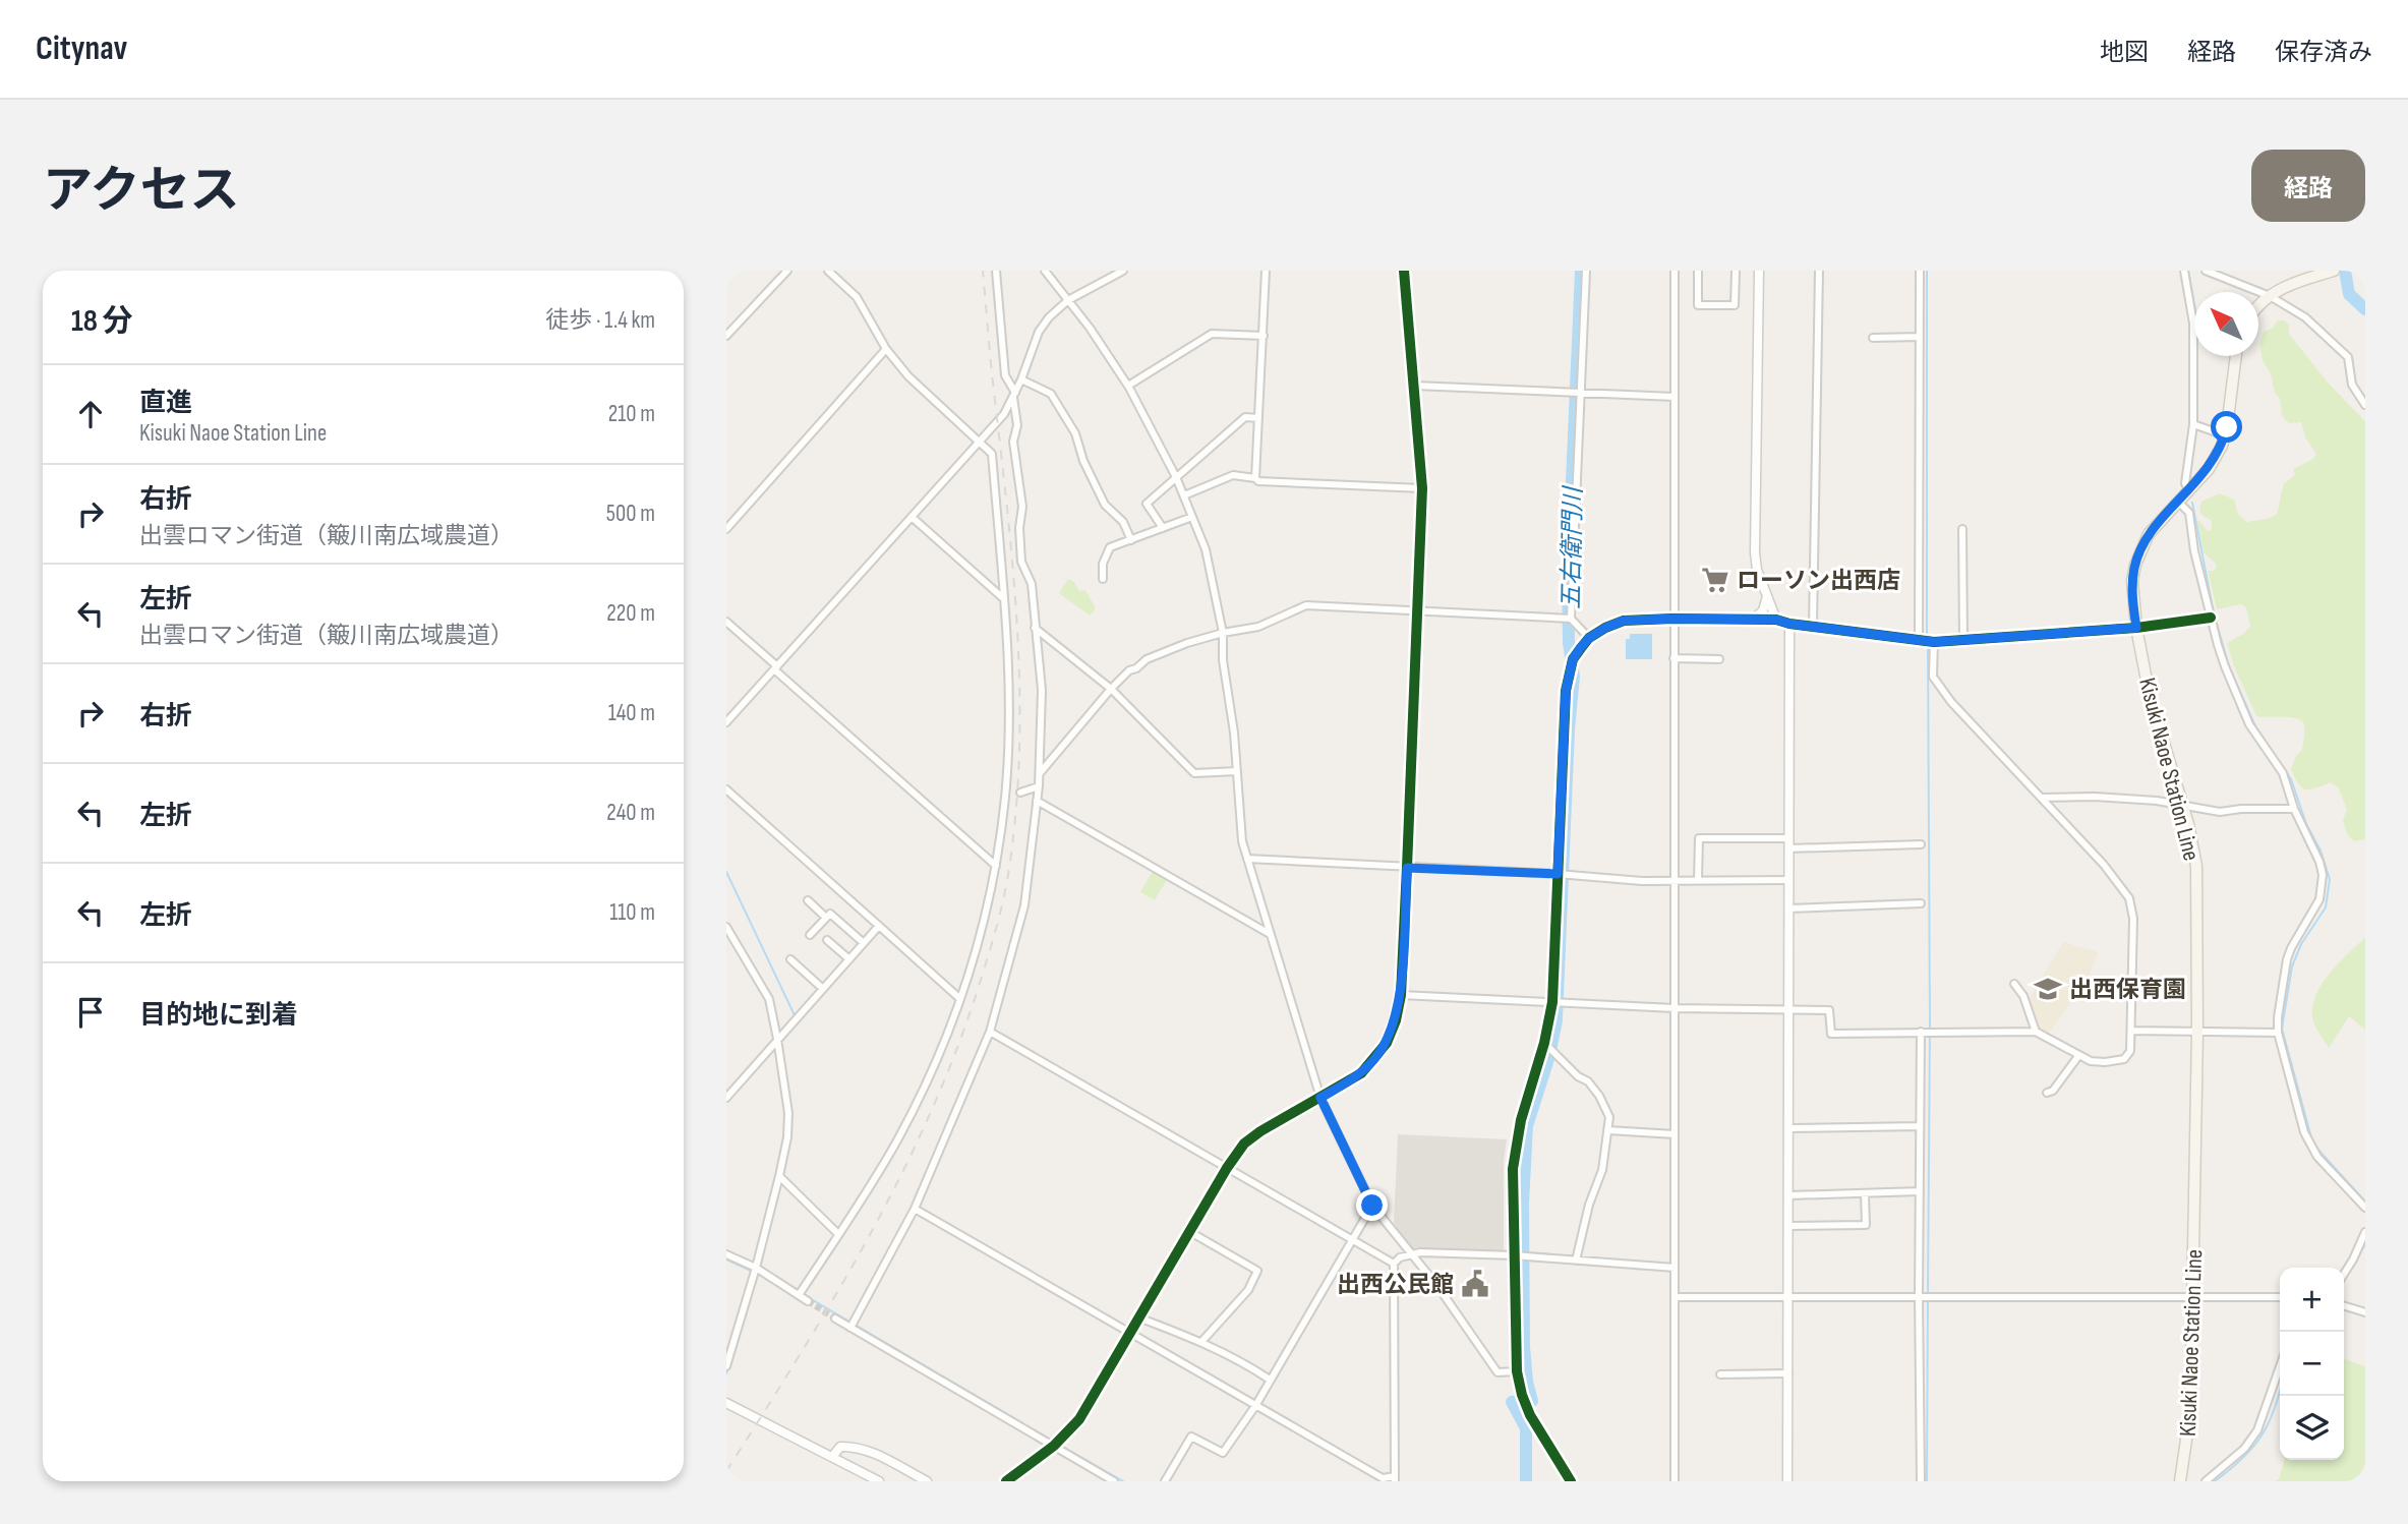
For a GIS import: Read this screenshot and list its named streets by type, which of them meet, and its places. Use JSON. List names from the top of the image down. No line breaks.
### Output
{"streets":{"main road":["Kisuki Naoe Station Line"]},"water":["五右衛門川"],"places":{"supermarket":["ローソン出西店"],"school or university":["出西保育園"],"public building":["出西公民館"]},"north":"top left","page":{"header":"Citynav","nav":["地図","経路","保存済み"],"title":"アクセス","buttons":"経路","heading":["18 分","徒歩 · 1.4 km"],"list":[["直進","Kisuki Naoe Station Line","210 m"],["右折","出雲ロマン街道（簸川南広域農道）","500 m"],["左折","出雲ロマン街道（簸川南広域農道）","220 m"],["右折","140 m"],["左折","240 m"],["左折","110 m"],"目的地に到着"],"map_buttons":["+","−"]}}
